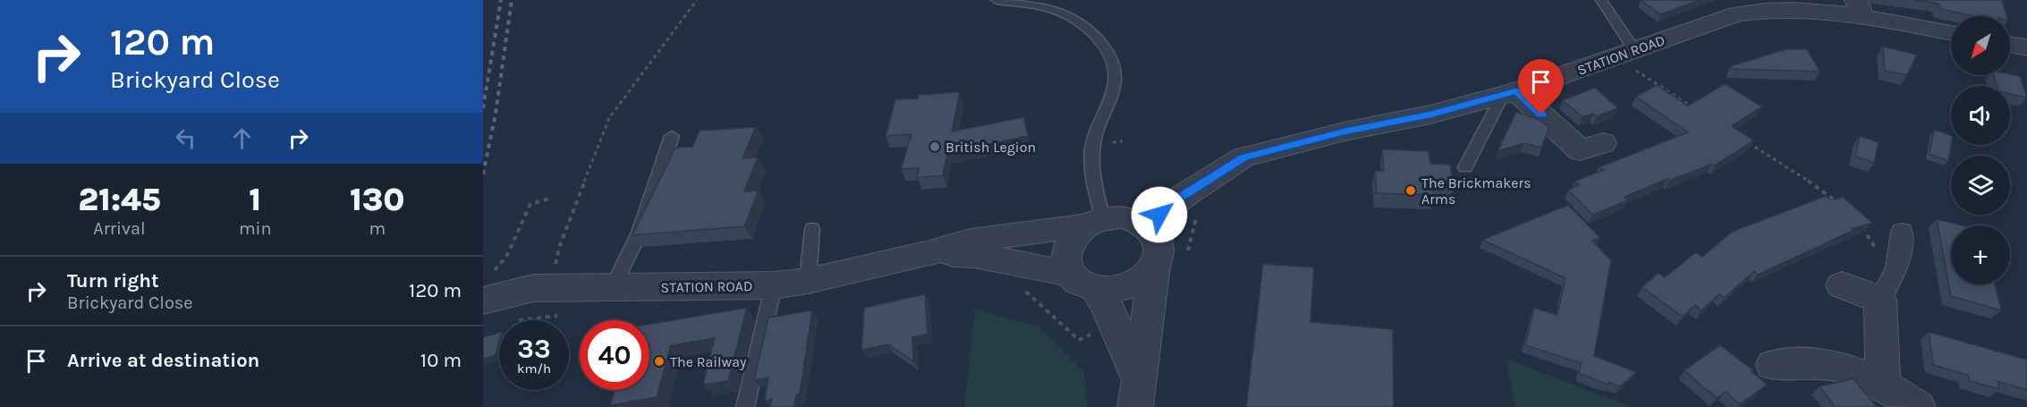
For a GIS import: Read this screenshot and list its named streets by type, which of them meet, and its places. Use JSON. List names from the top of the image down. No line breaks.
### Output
{"streets":{"street":["STATION ROAD"]},"places":["British Legion","The Brickmakers Arms","The Railway"],"north":"bottom left","page":{"turn":["120 m","Brickyard Close"],"map_buttons":"+","eta":["21:45","Arrival","1","min","130","m"],"list":[{"name":"Turn right","note":"Brickyard Close","value":"120 m"},{"name":"Arrive at destination","value":"10 m"}],"speed":"33 km/h","limit":"40"}}
